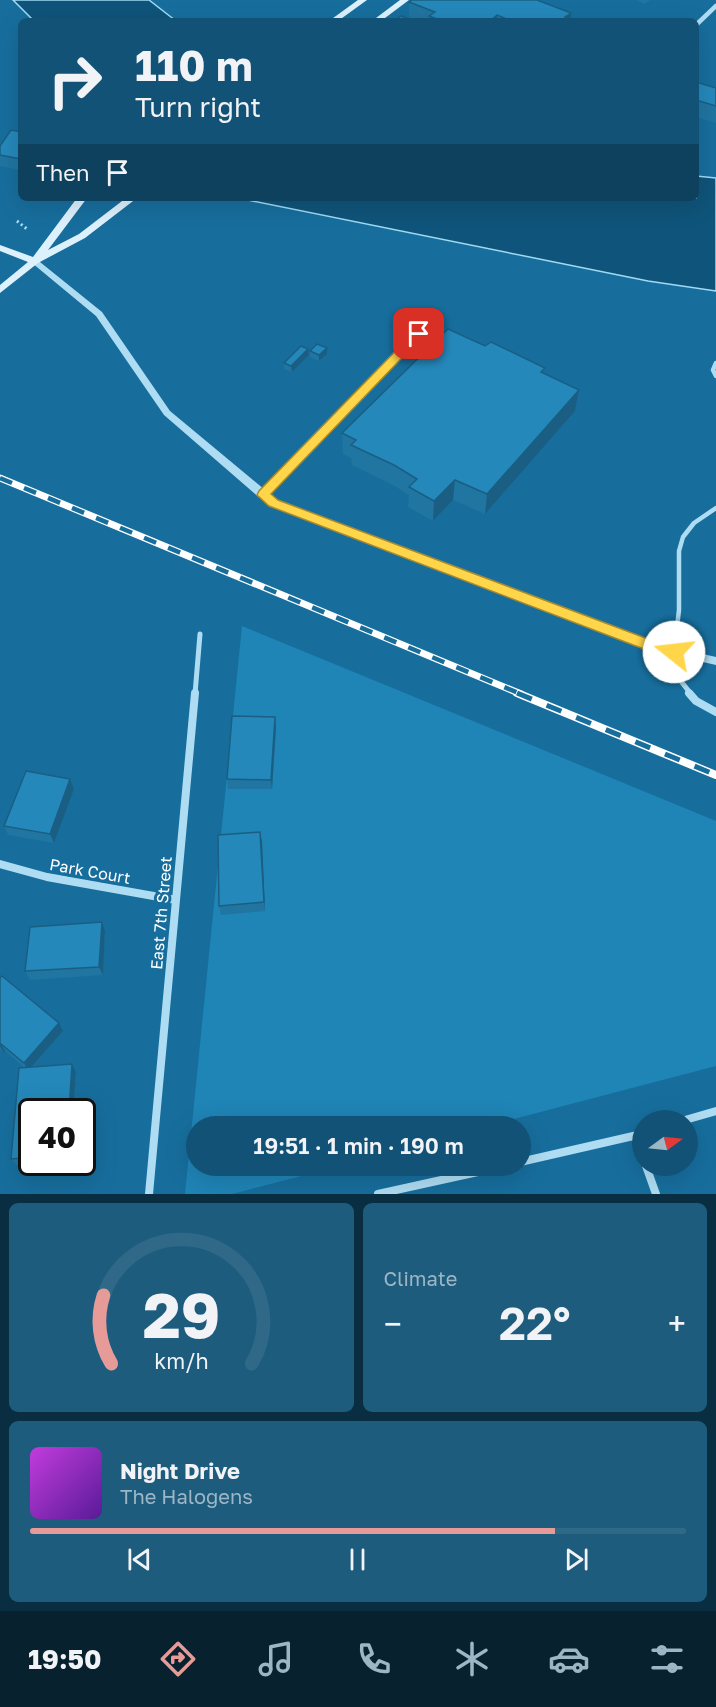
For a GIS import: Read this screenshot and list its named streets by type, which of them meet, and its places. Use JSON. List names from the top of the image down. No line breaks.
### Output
{"streets":{"street":["Park Court","East 7th Street"]},"crossings":[["Park Court","East 7th Street"]],"north":"right","page":{"turn":["110 m","Turn right"],"then":"Then","limit":"40","trip":"19:51 · 1 min · 190 m","tile":"Climate","heat":["−","22°","+"],"song":["Night Drive","The Halogens"],"tabs":"19:50","gauge":["29","km/h"]}}
